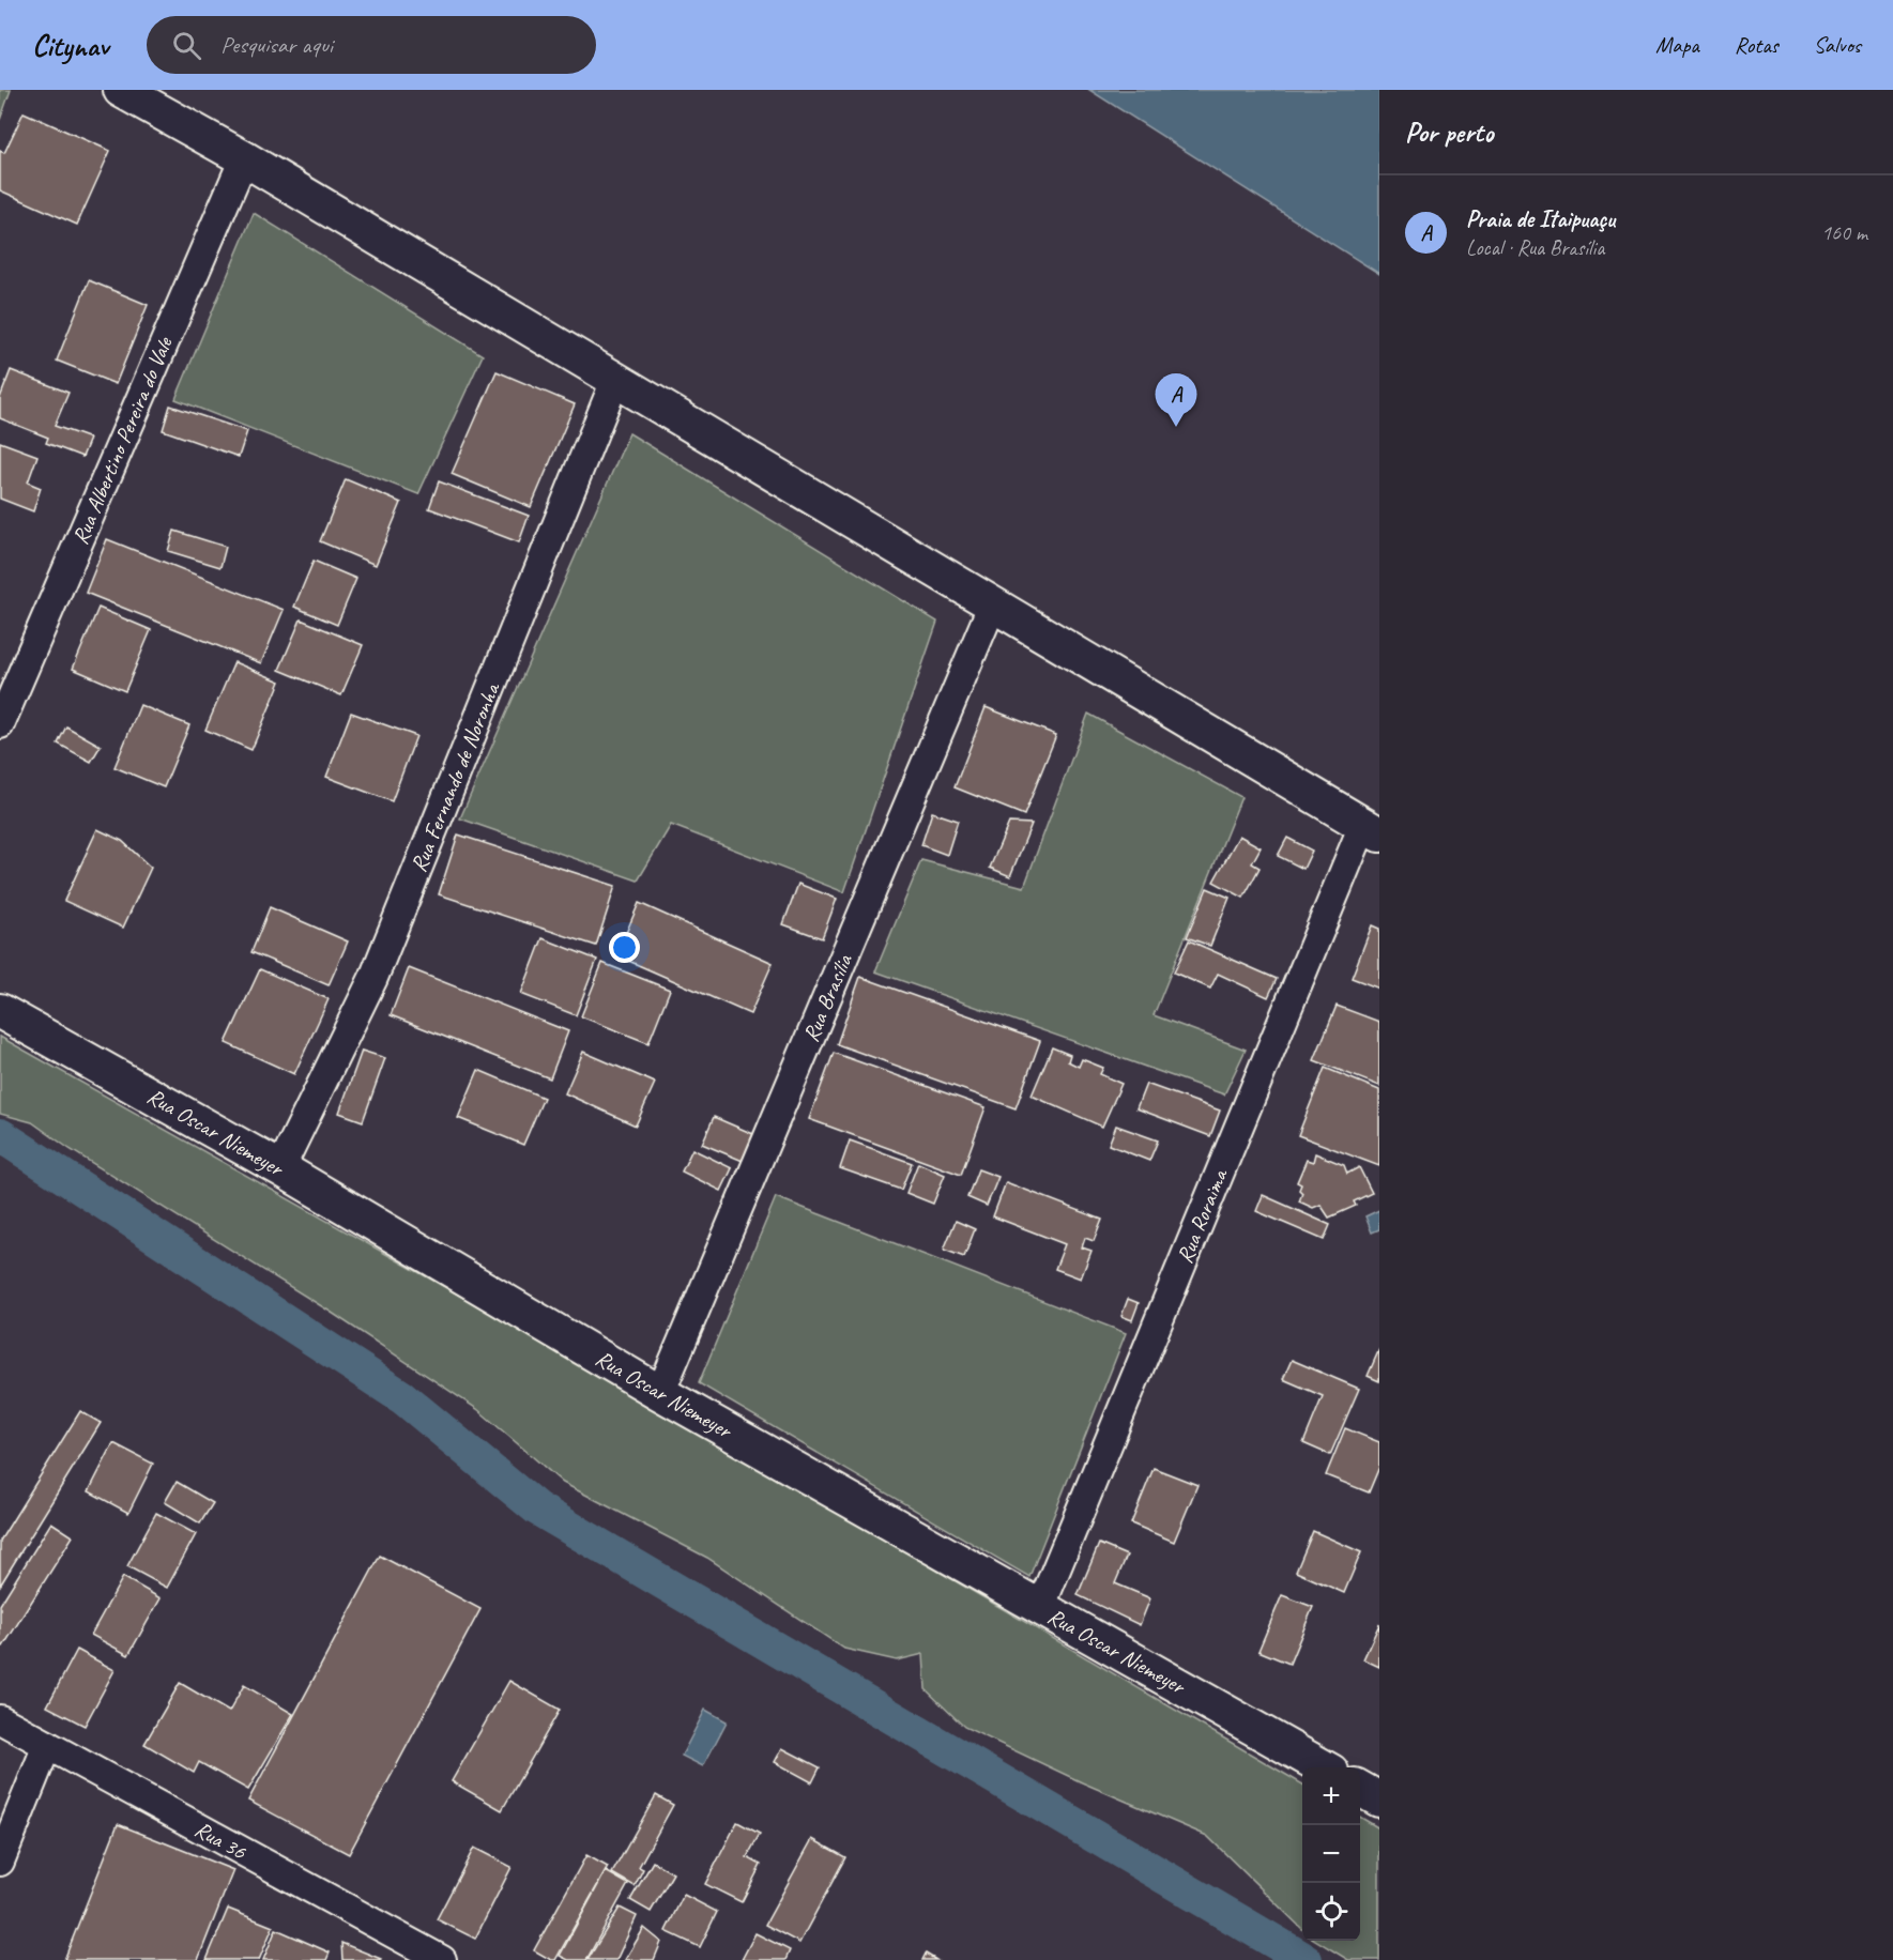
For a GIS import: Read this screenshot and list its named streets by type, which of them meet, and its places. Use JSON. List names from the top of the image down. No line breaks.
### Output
{"streets":{"street":["Rua Albertino Pereira do Vale","Rua Fernando de Noronha","Rua Brasília","Rua Oscar Niemeyer","Rua Roraima","Rua 36"]},"crossings":[["Rua Fernando de Noronha","Rua Oscar Niemeyer"],["Rua Brasília","Rua Oscar Niemeyer"],["Rua Oscar Niemeyer","Rua Roraima"]],"page":{"header":"Citynav","search":"Pesquisar aqui","nav":["Mapa","Rotas","Salvos"],"heading":"Por perto","list":[{"mark":"A","name":"Praia de Itaipuaçu","note":"Local · Rua Brasília","value":"160 m"}],"pins":"A","map_buttons":["+","−"]}}
